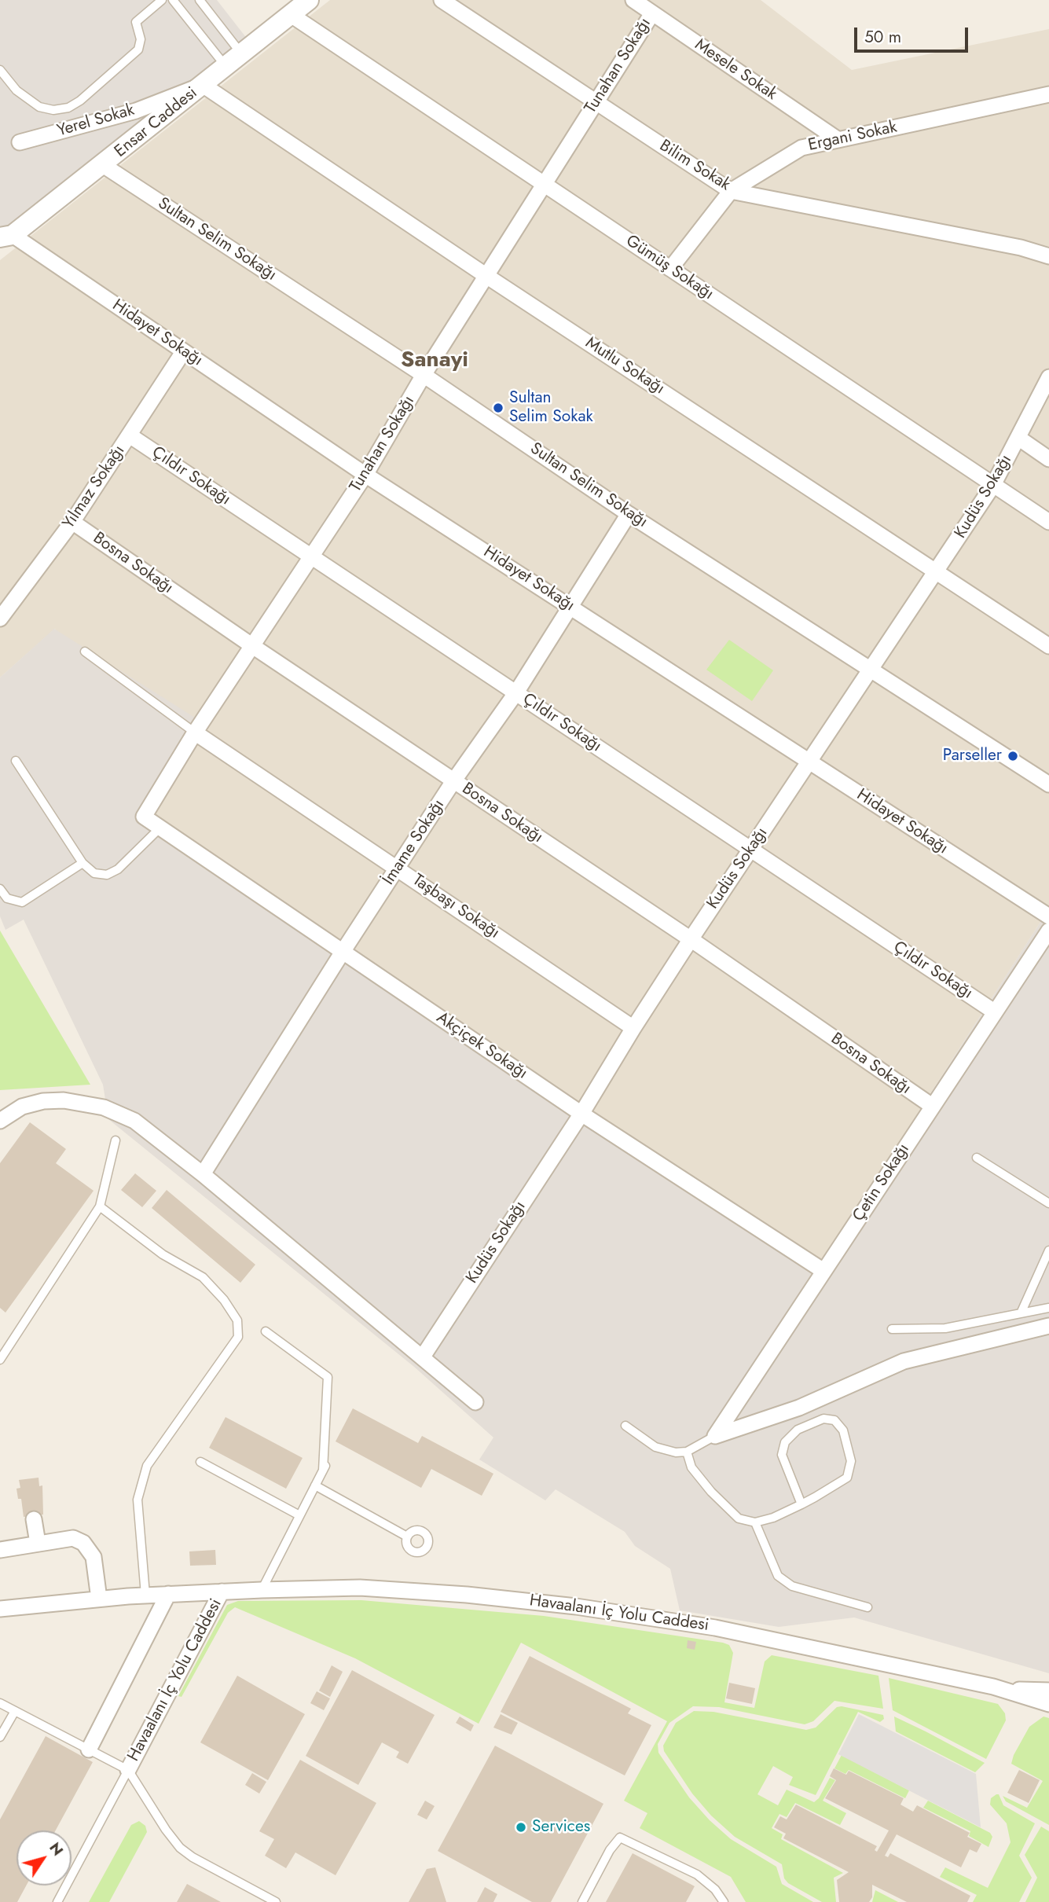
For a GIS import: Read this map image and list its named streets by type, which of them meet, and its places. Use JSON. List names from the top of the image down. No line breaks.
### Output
{"streets":{"street":["Tunahan Sokağı","Mesele Sokak","Yerel Sokak","Ensar Caddesi","Ergani Sokak","Bilim Sokak","Sultan Selim Sokağı","Gümüş Sokağı","Hidayet Sokağı","Mutlu Sokağı","Çıldır Sokağı","Yılmaz Sokağı","Kudüs Sokağı","Bosna Sokağı","İmame Sokağı","Taşbaşı Sokağı","Akçiçek Sokağı","Çetin Sokağı","Havaalanı İç Yolu Caddesi"]},"crossings":[["Tunahan Sokağı","Mesele Sokak"],["Tunahan Sokağı","Bilim Sokak"],["Tunahan Sokağı","Sultan Selim Sokağı"],["Tunahan Sokağı","Gümüş Sokağı"],["Tunahan Sokağı","Hidayet Sokağı"],["Tunahan Sokağı","Mutlu Sokağı"],["Tunahan Sokağı","Çıldır Sokağı"],["Tunahan Sokağı","Bosna Sokağı"],["Tunahan Sokağı","Taşbaşı Sokağı"],["Tunahan Sokağı","Akçiçek Sokağı"],["Mesele Sokak","Ergani Sokak"],["Yerel Sokak","Ensar Caddesi"],["Yerel Sokak","Mutlu Sokağı"],["Ensar Caddesi","Sultan Selim Sokağı"],["Ensar Caddesi","Gümüş Sokağı"],["Ensar Caddesi","Hidayet Sokağı"],["Ensar Caddesi","Mutlu Sokağı"],["Ergani Sokak","Bilim Sokak"],["Ergani Sokak","Gümüş Sokağı"],["Sultan Selim Sokağı","Kudüs Sokağı"],["Sultan Selim Sokağı","İmame Sokağı"],["Gümüş Sokağı","Kudüs Sokağı"],["Hidayet Sokağı","Yılmaz Sokağı"],["Hidayet Sokağı","Kudüs Sokağı"],["Hidayet Sokağı","İmame Sokağı"],["Mutlu Sokağı","Kudüs Sokağı"],["Çıldır Sokağı","Yılmaz Sokağı"],["Çıldır Sokağı","Kudüs Sokağı"],["Çıldır Sokağı","İmame Sokağı"],["Çıldır Sokağı","Çetin Sokağı"],["Yılmaz Sokağı","Bosna Sokağı"],["Kudüs Sokağı","Bosna Sokağı"],["Kudüs Sokağı","Taşbaşı Sokağı"],["Kudüs Sokağı","Akçiçek Sokağı"],["Bosna Sokağı","İmame Sokağı"],["Bosna Sokağı","Çetin Sokağı"],["İmame Sokağı","Taşbaşı Sokağı"],["İmame Sokağı","Akçiçek Sokağı"],["Akçiçek Sokağı","Çetin Sokağı"]],"districts":["Sanayi"],"places":["Sultan Selim Sokak","Parseller","Services"],"scale_bar":"50 m","north":"top right"}
